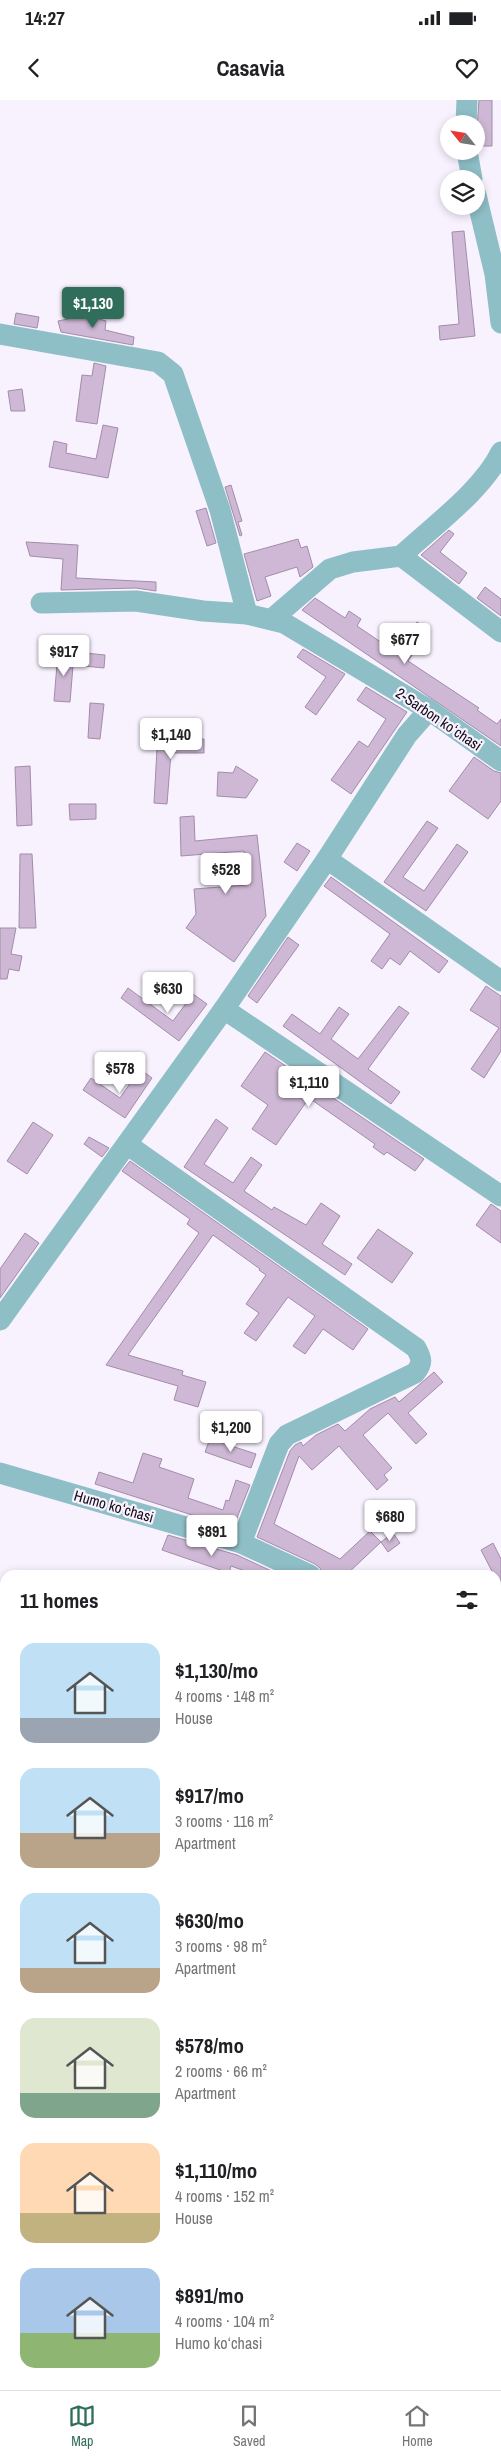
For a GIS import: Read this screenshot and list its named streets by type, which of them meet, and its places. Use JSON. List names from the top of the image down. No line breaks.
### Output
{"streets":{"street":["2-Sarbon koʻchasi","Humo koʻchasi"]},"north":"top left","page":{"status":"14:27","header":"Casavia","price":["$1,130","$677","$917","$1,140","$528","$630","$578","$1,110","$1,200","$680","$891"],"heading":"11 homes","list":[{"name":"$1,130/mo","note":"4 rooms · 148 m² · House"},{"name":"$917/mo","note":"3 rooms · 116 m² · Apartment"},{"name":"$630/mo","note":"3 rooms · 98 m² · Apartment"},{"name":"$578/mo","note":"2 rooms · 66 m² · Apartment"},{"name":"$1,110/mo","note":"4 rooms · 152 m² · House"},{"name":"$891/mo","note":"4 rooms · 104 m² · Humo koʻchasi"}],"tabs":["Map","Saved","Home"]}}
